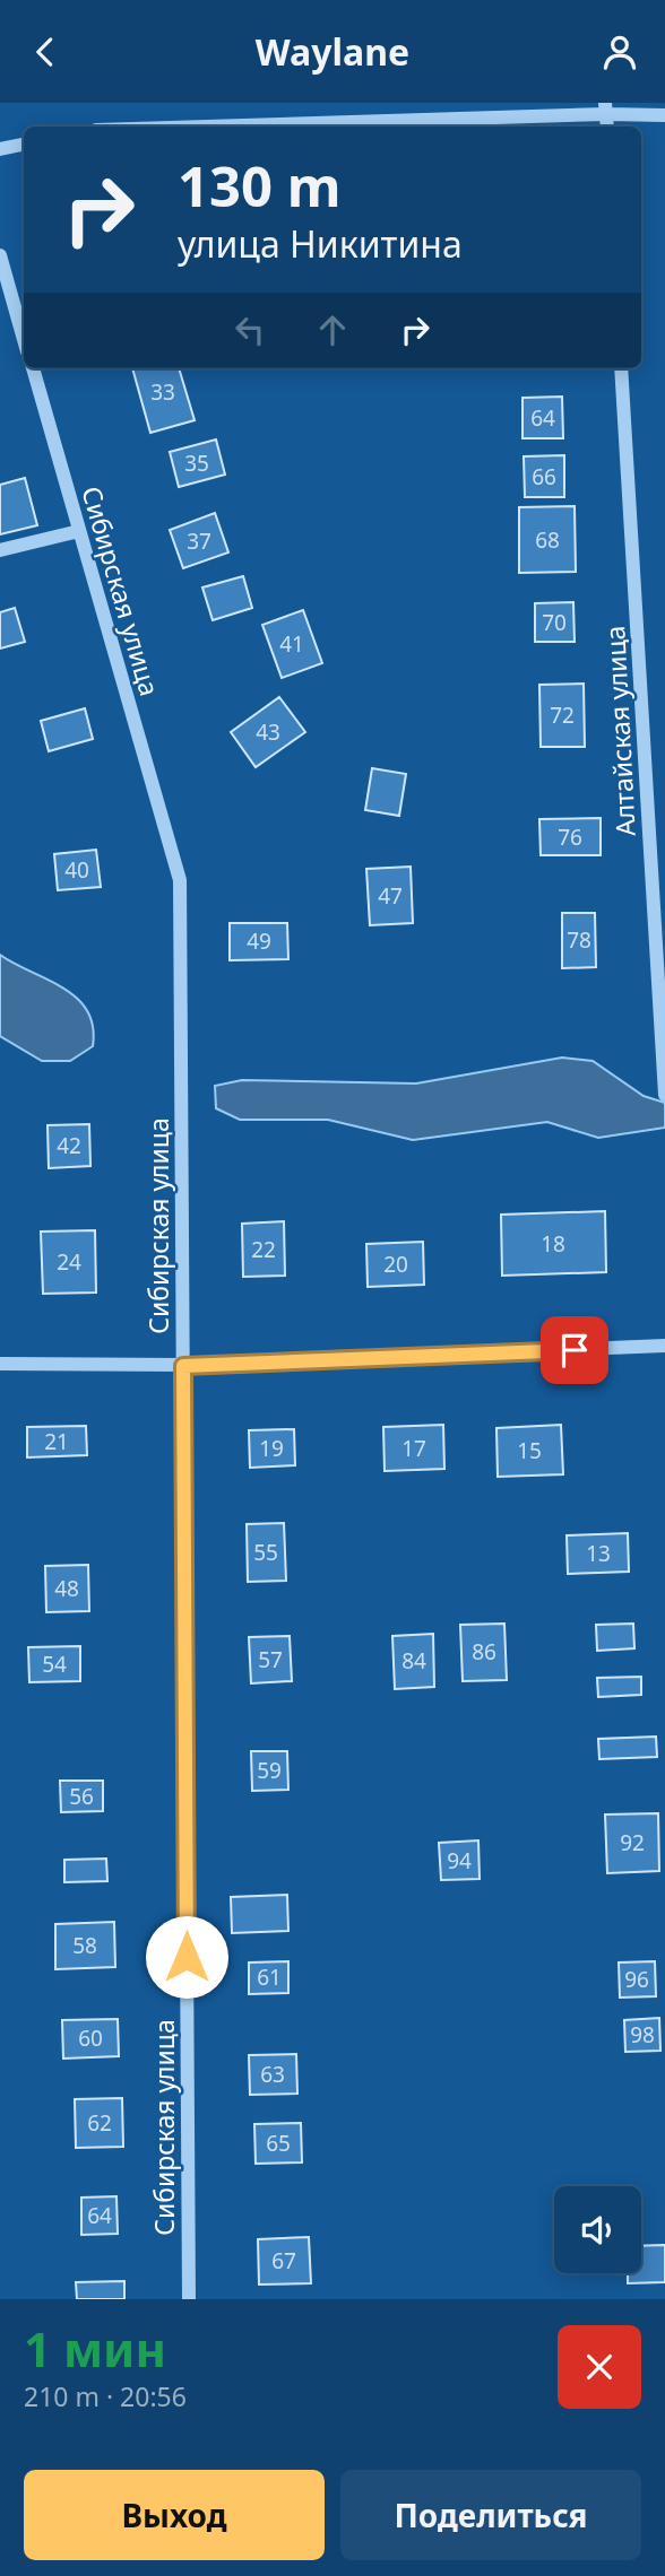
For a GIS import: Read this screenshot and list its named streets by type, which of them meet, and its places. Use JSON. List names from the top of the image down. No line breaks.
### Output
{"streets":{"street":["Сибирская улица","Алтайская улица"]},"house_numbers":["33","64","35","66","68","37","70","41","72","43","76","40","47","78","49","42","18","22","24","20","21","19","17","15","55","13","48","86","57","84","54","59","56","92","94","58","61","96","98","60","63","62","65","64","67"],"page":{"header":"Waylane","turn":["130 m","улица Никитина"],"heading":["1 мин","210 m · 20:56"],"buttons":["Выход","Поделиться"]}}
